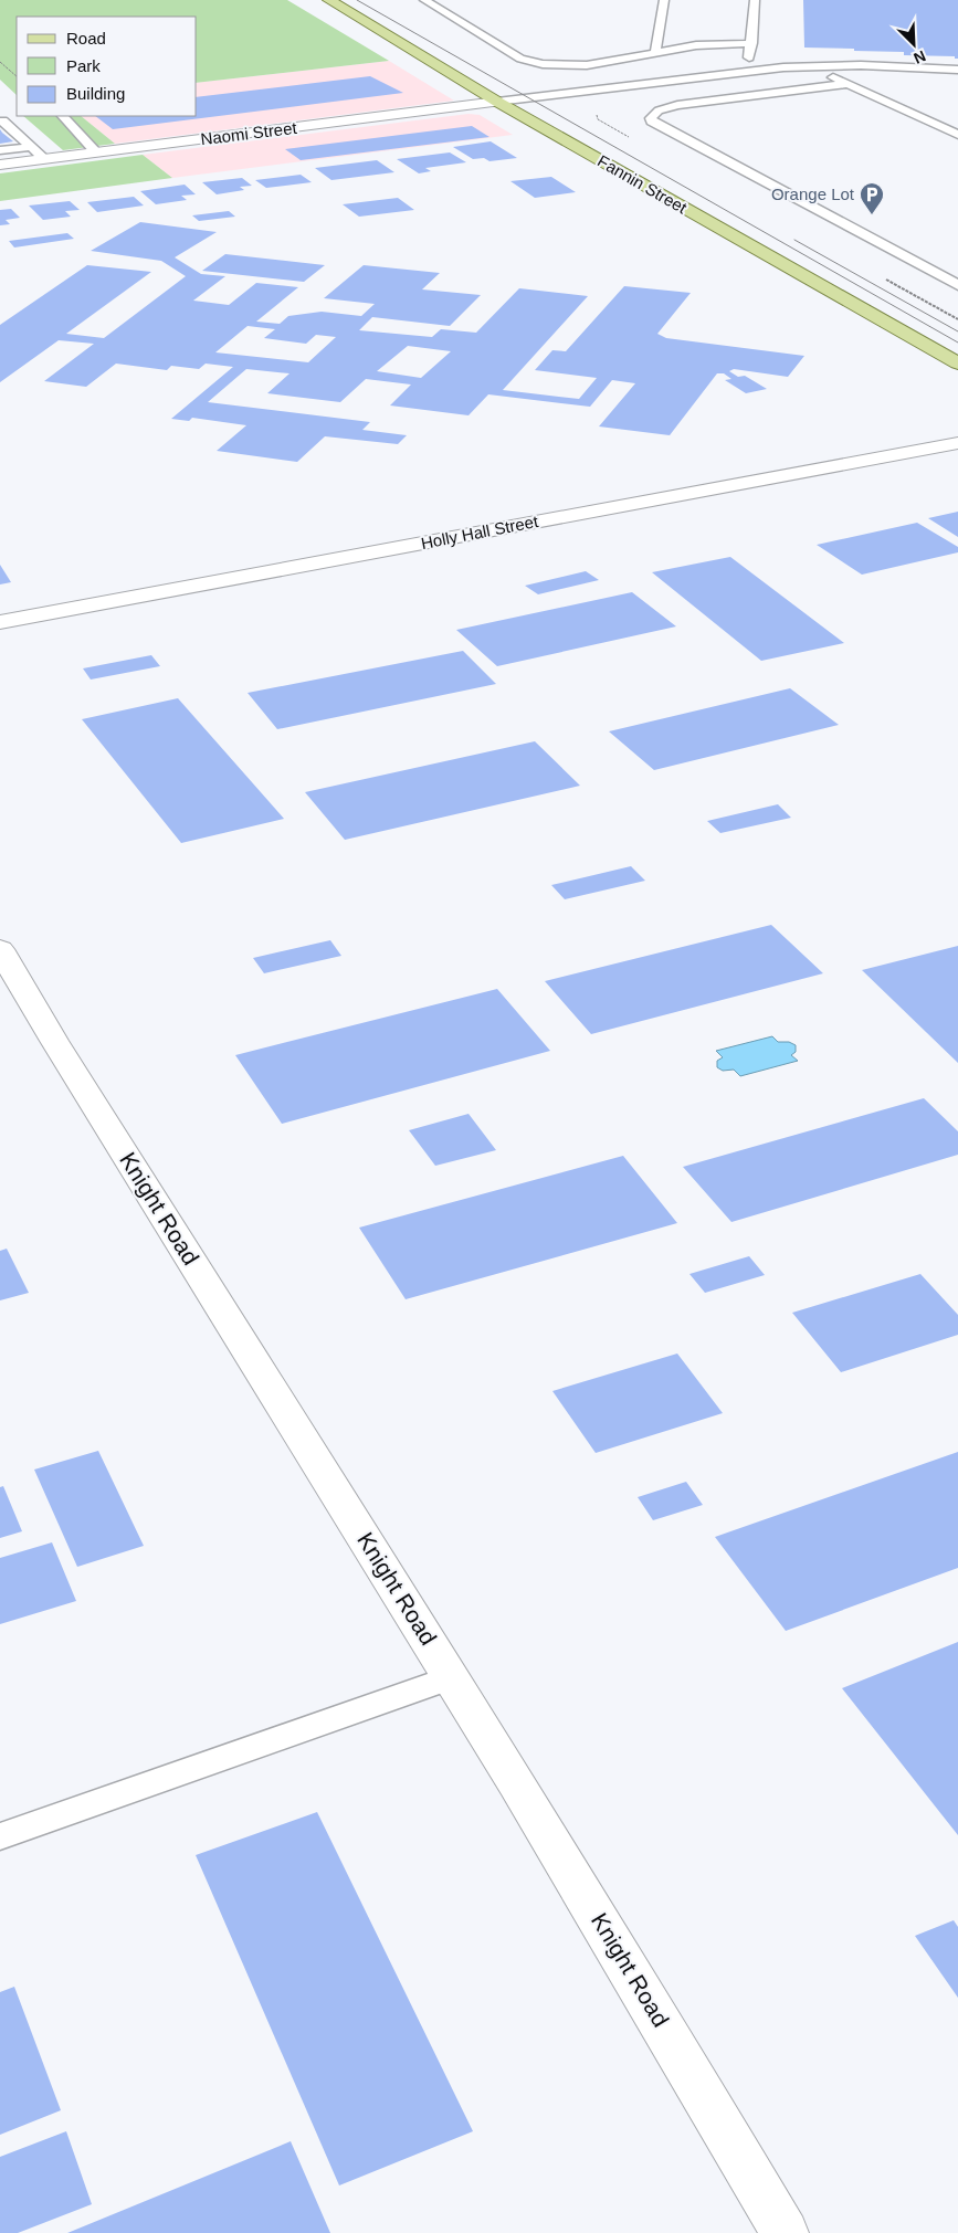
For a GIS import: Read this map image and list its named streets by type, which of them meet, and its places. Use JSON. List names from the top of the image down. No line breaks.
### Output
{"streets":{"main road":["Fannin Street"],"street":["Naomi Street","Holly Hall Street","Knight Road"]},"crossings":[["Naomi Street","Fannin Street"]],"places":{"parking":["Orange Lot"]},"legend":["Road","Park","Building"],"north":"bottom right"}
